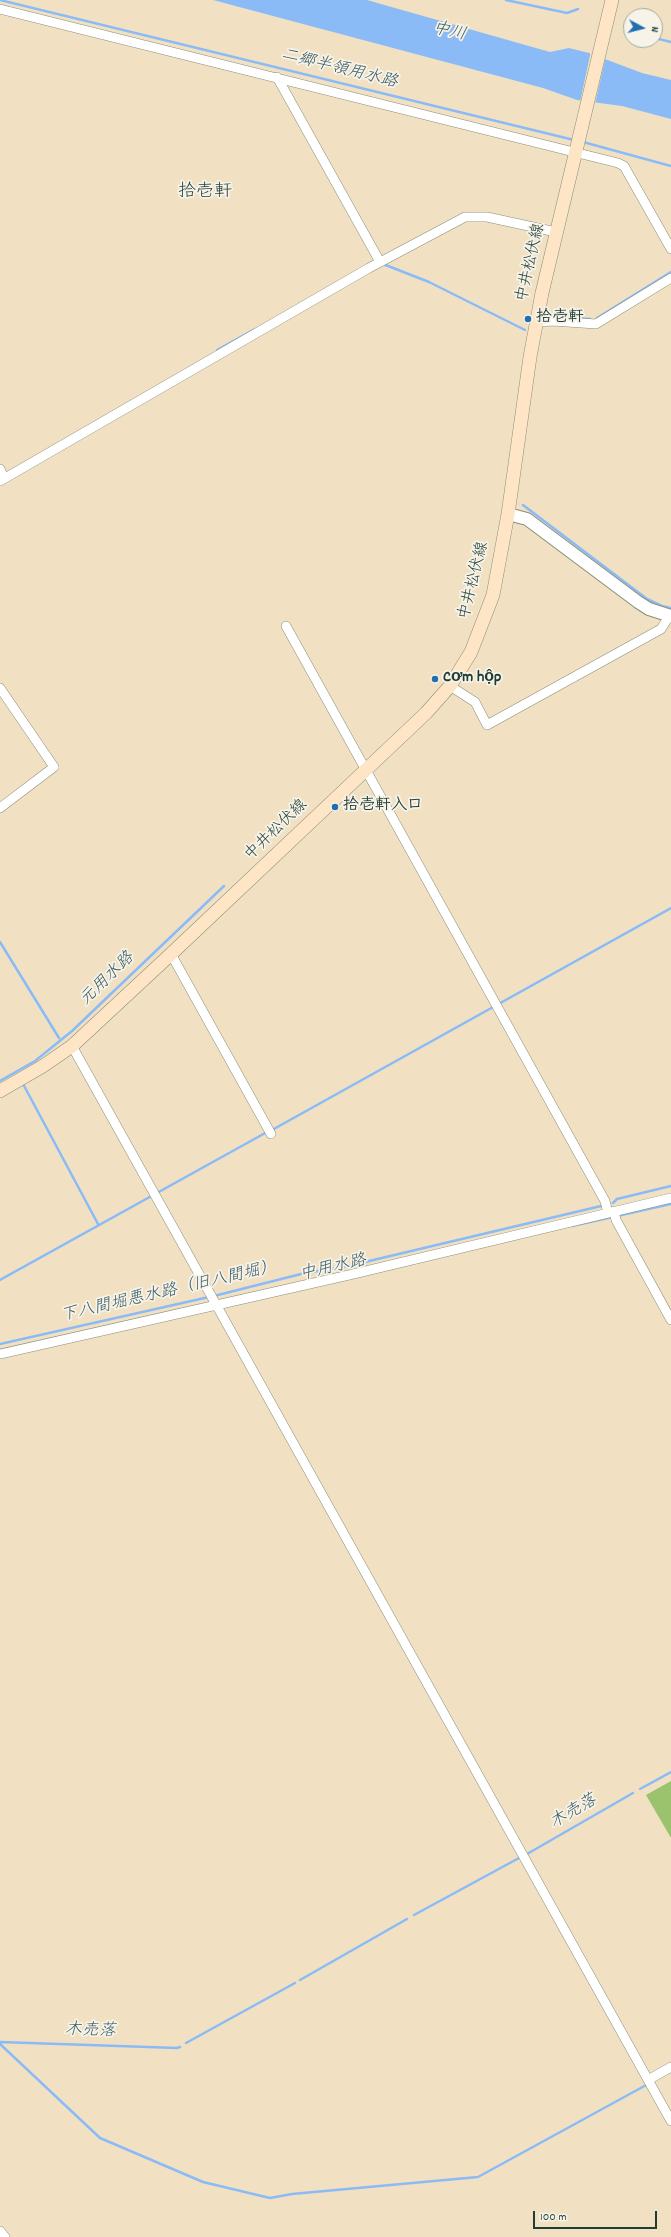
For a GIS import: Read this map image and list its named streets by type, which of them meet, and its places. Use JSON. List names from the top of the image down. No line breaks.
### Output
{"streets":{"main road":["中井松伏線"]},"districts":["拾壱軒"],"water":["中川","二郷半領用水路","元用水路","中用水路","下八間堀悪水路（旧八間堀）","木売落"],"places":["拾壱軒","Cơm hộp","拾壱軒入口"],"scale_bar":"100 m","north":"right"}
